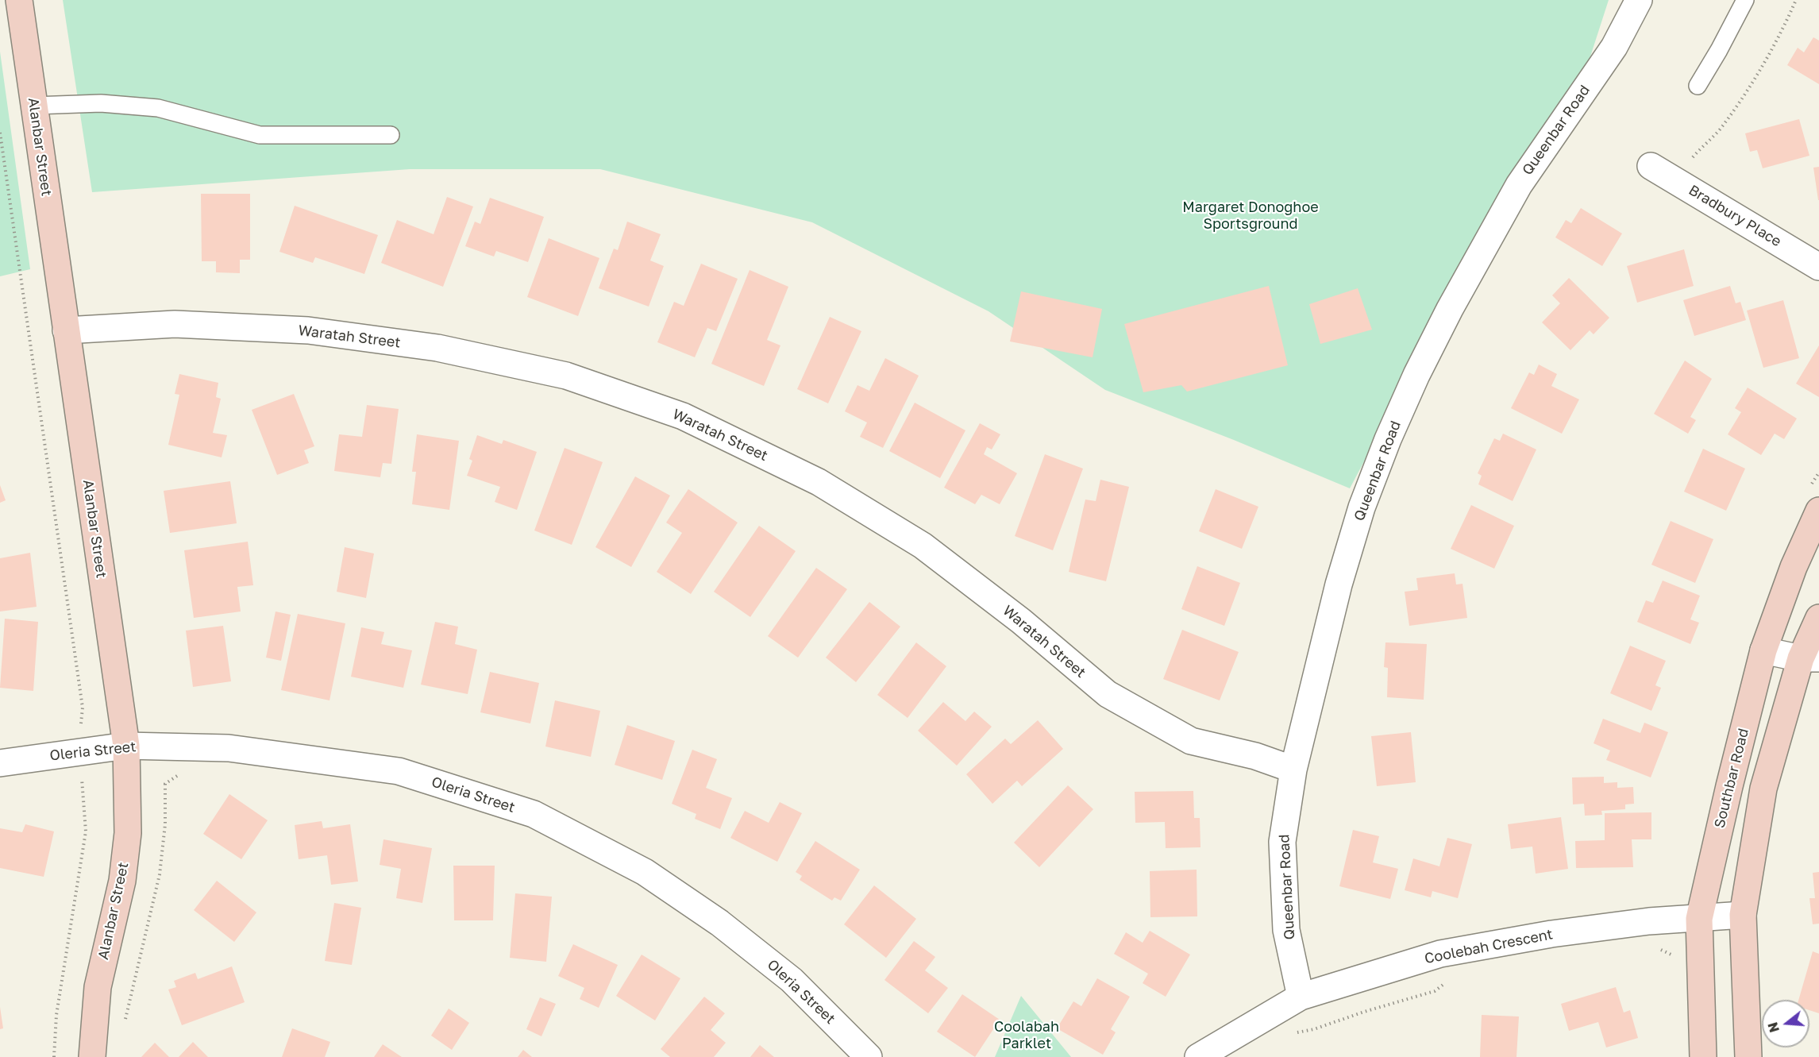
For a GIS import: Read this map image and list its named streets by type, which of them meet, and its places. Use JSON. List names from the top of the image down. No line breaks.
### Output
{"streets":{"street":["Queenbar Road","Alanbar Street","Bradbury Place","Waratah Street","Oleria Street","Southbar Road","Coolebah Crescent"]},"crossings":[["Queenbar Road","Waratah Street"],["Queenbar Road","Coolebah Crescent"],["Alanbar Street","Waratah Street"],["Alanbar Street","Oleria Street"],["Southbar Road","Coolebah Crescent"]],"parks":["Margaret Donoghoe Sportsground","Coolabah Parklet"],"north":"left"}
